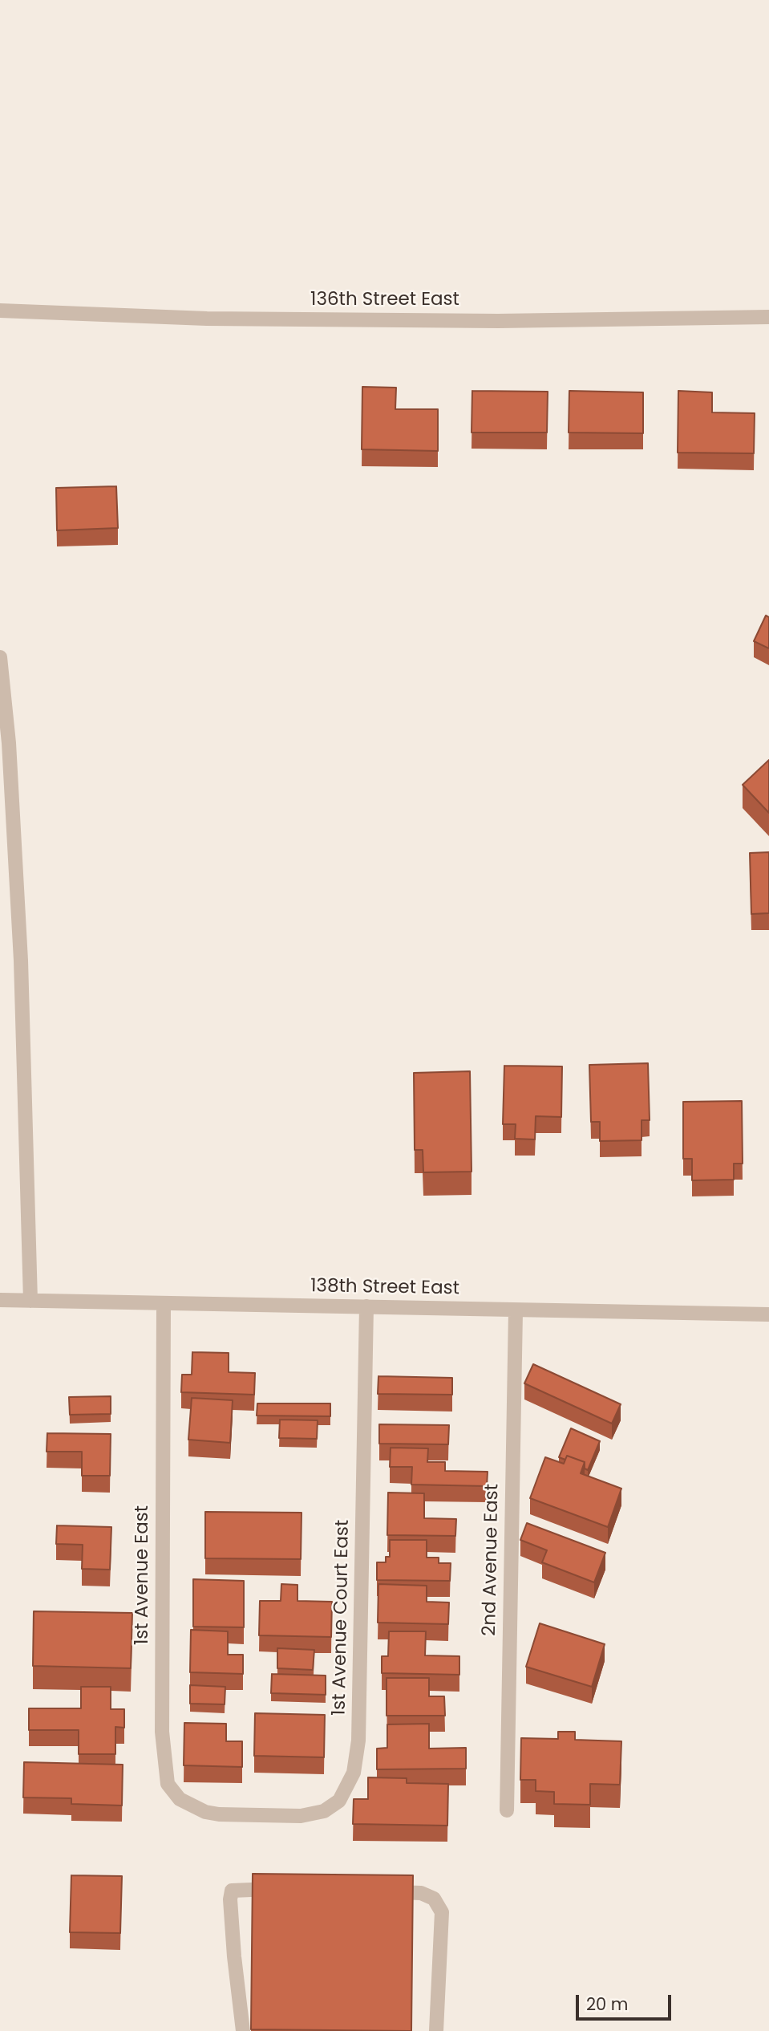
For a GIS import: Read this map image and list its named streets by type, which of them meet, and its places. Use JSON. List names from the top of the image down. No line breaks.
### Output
{"streets":{"street":["136th Street East","138th Street East","2nd Avenue East","1st Avenue East","1st Avenue Court East"]},"crossings":[["138th Street East","2nd Avenue East"],["138th Street East","1st Avenue East"],["138th Street East","1st Avenue Court East"],["1st Avenue East","1st Avenue Court East"]],"scale_bar":"20 m"}
